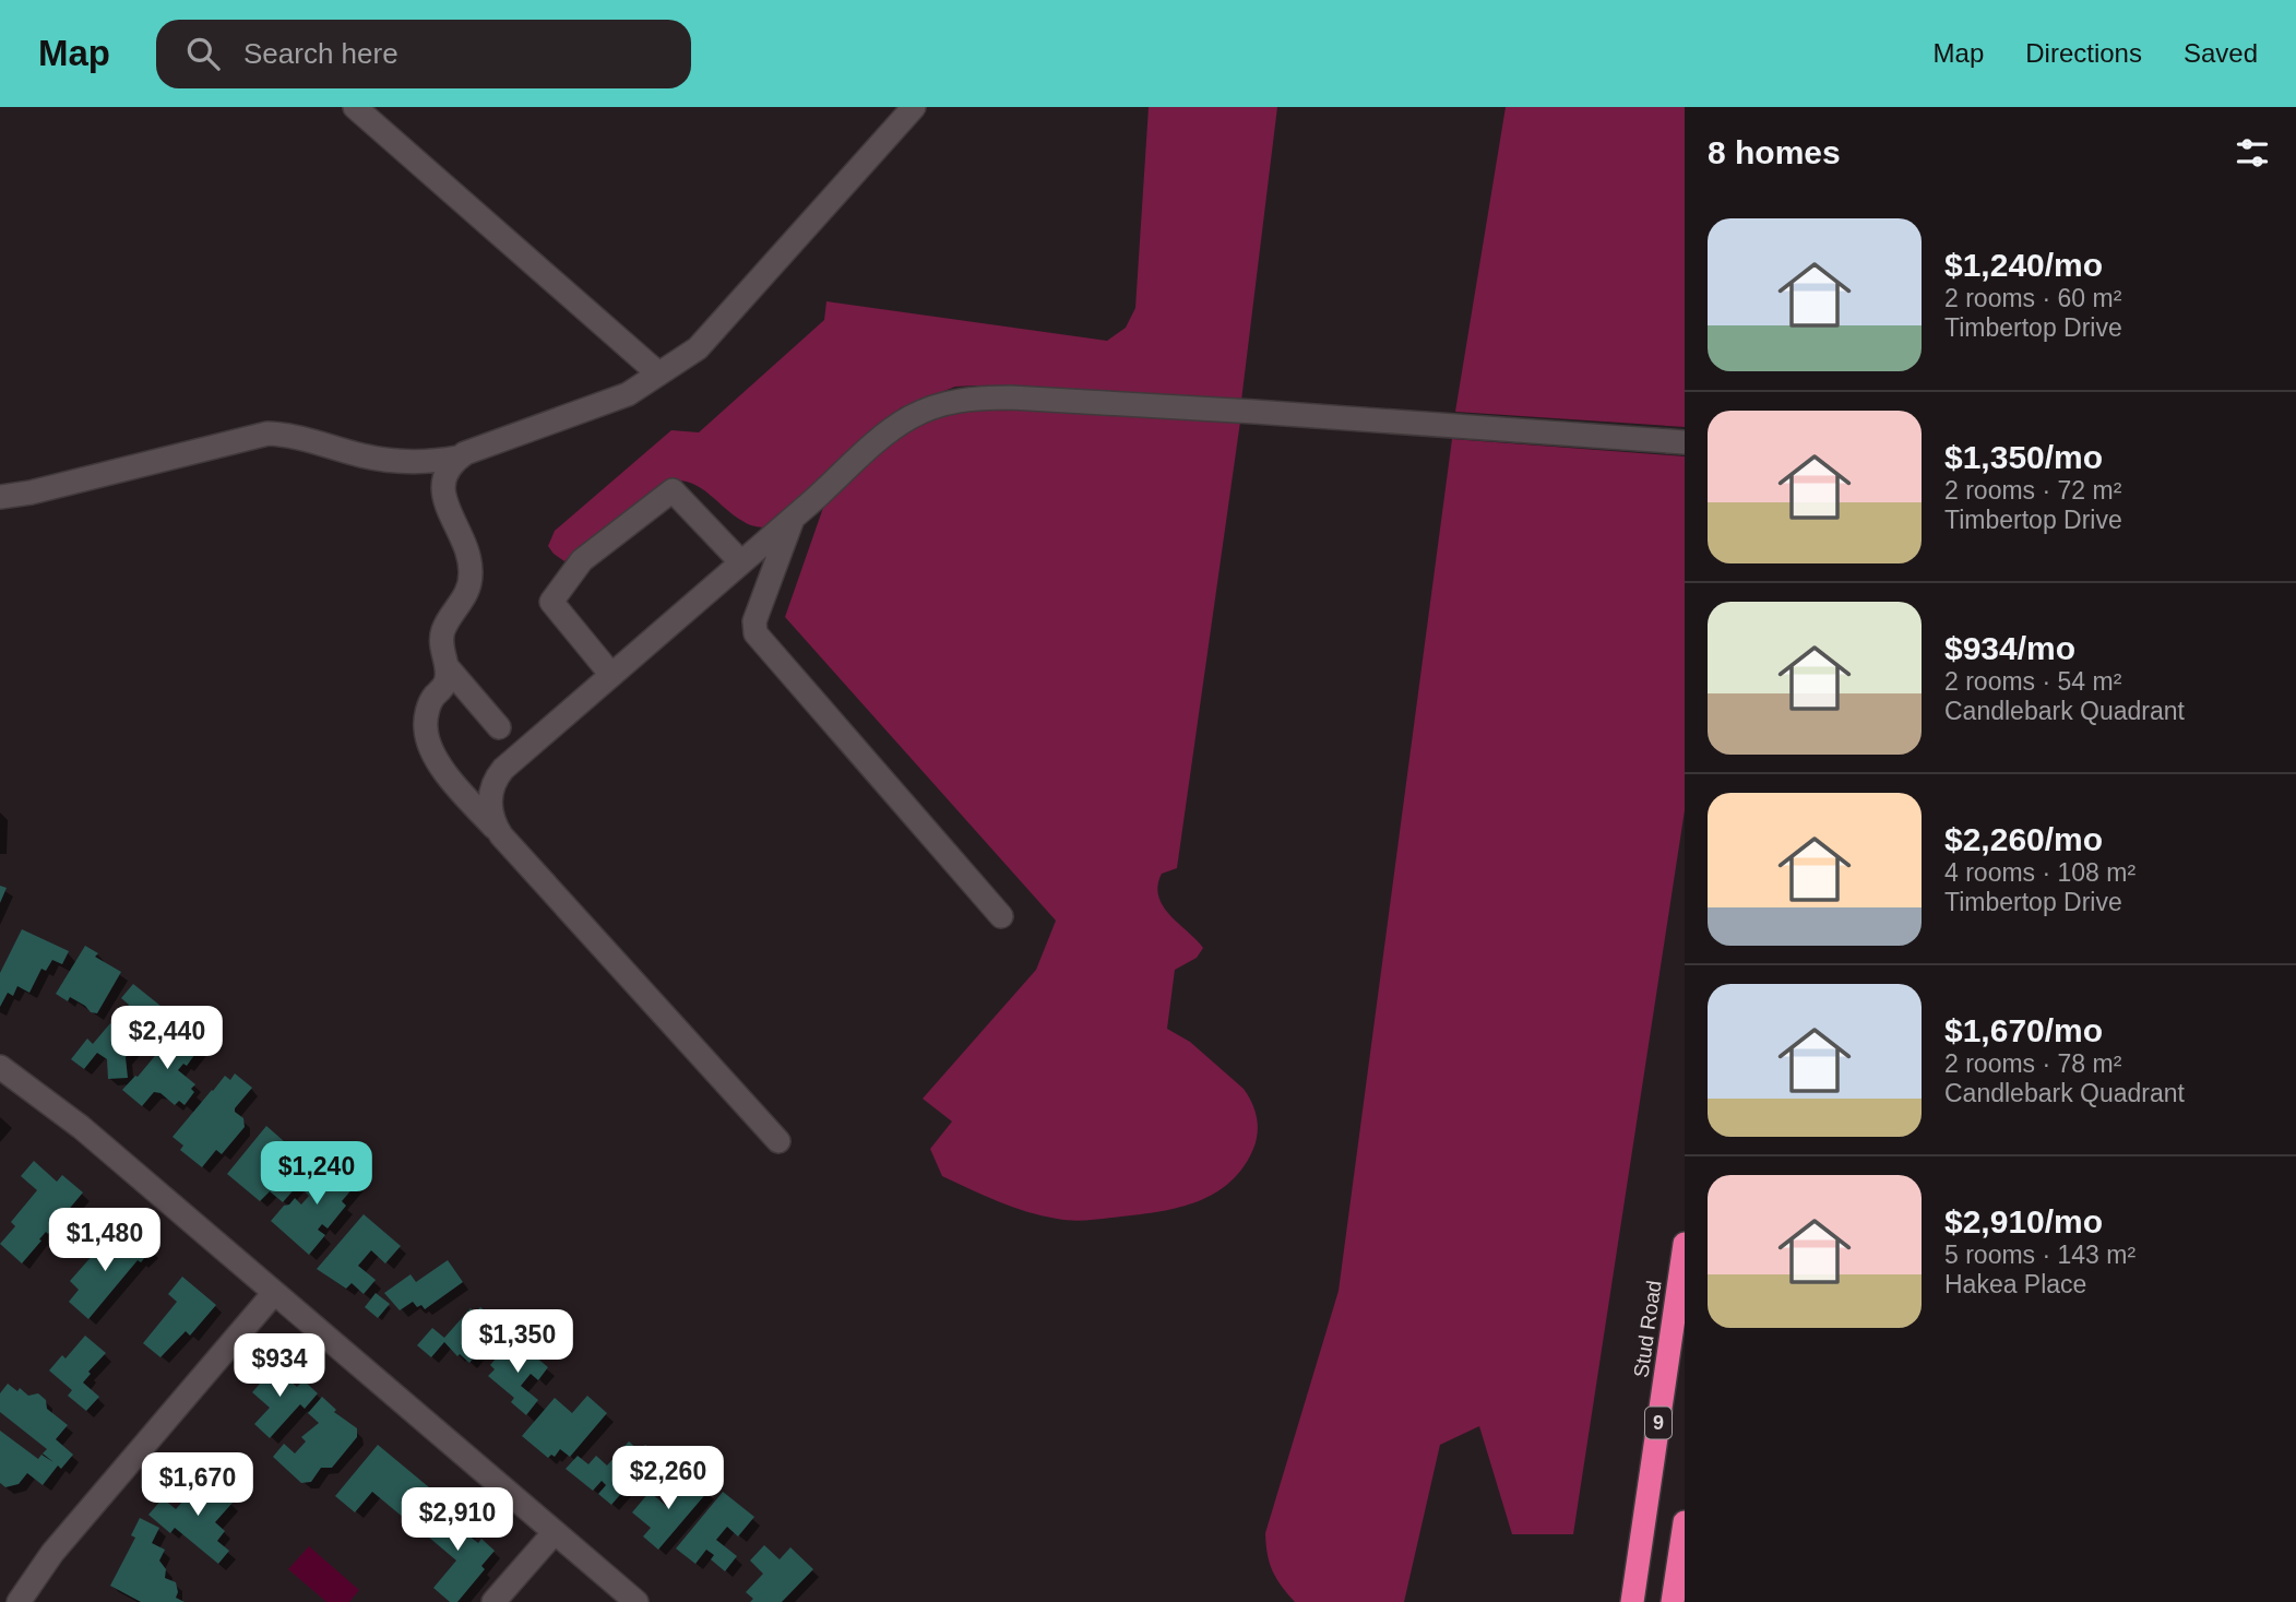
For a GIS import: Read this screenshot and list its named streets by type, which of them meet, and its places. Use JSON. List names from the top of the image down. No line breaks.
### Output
{"streets":{"highway":["Stud Road","9"]},"page":{"header":"Map","search":"Search here","nav":["Map","Directions","Saved"],"heading":"8 homes","list":[{"name":"$1,240/mo","note":"2 rooms · 60 m² · Timbertop Drive"},{"name":"$1,350/mo","note":"2 rooms · 72 m² · Timbertop Drive"},{"name":"$934/mo","note":"2 rooms · 54 m² · Candlebark Quadrant"},{"name":"$2,260/mo","note":"4 rooms · 108 m² · Timbertop Drive"},{"name":"$1,670/mo","note":"2 rooms · 78 m² · Candlebark Quadrant"},{"name":"$2,910/mo","note":"5 rooms · 143 m² · Hakea Place"}],"price":["$2,440","$1,240","$1,480","$1,350","$934","$2,260","$1,670","$2,910"]}}
